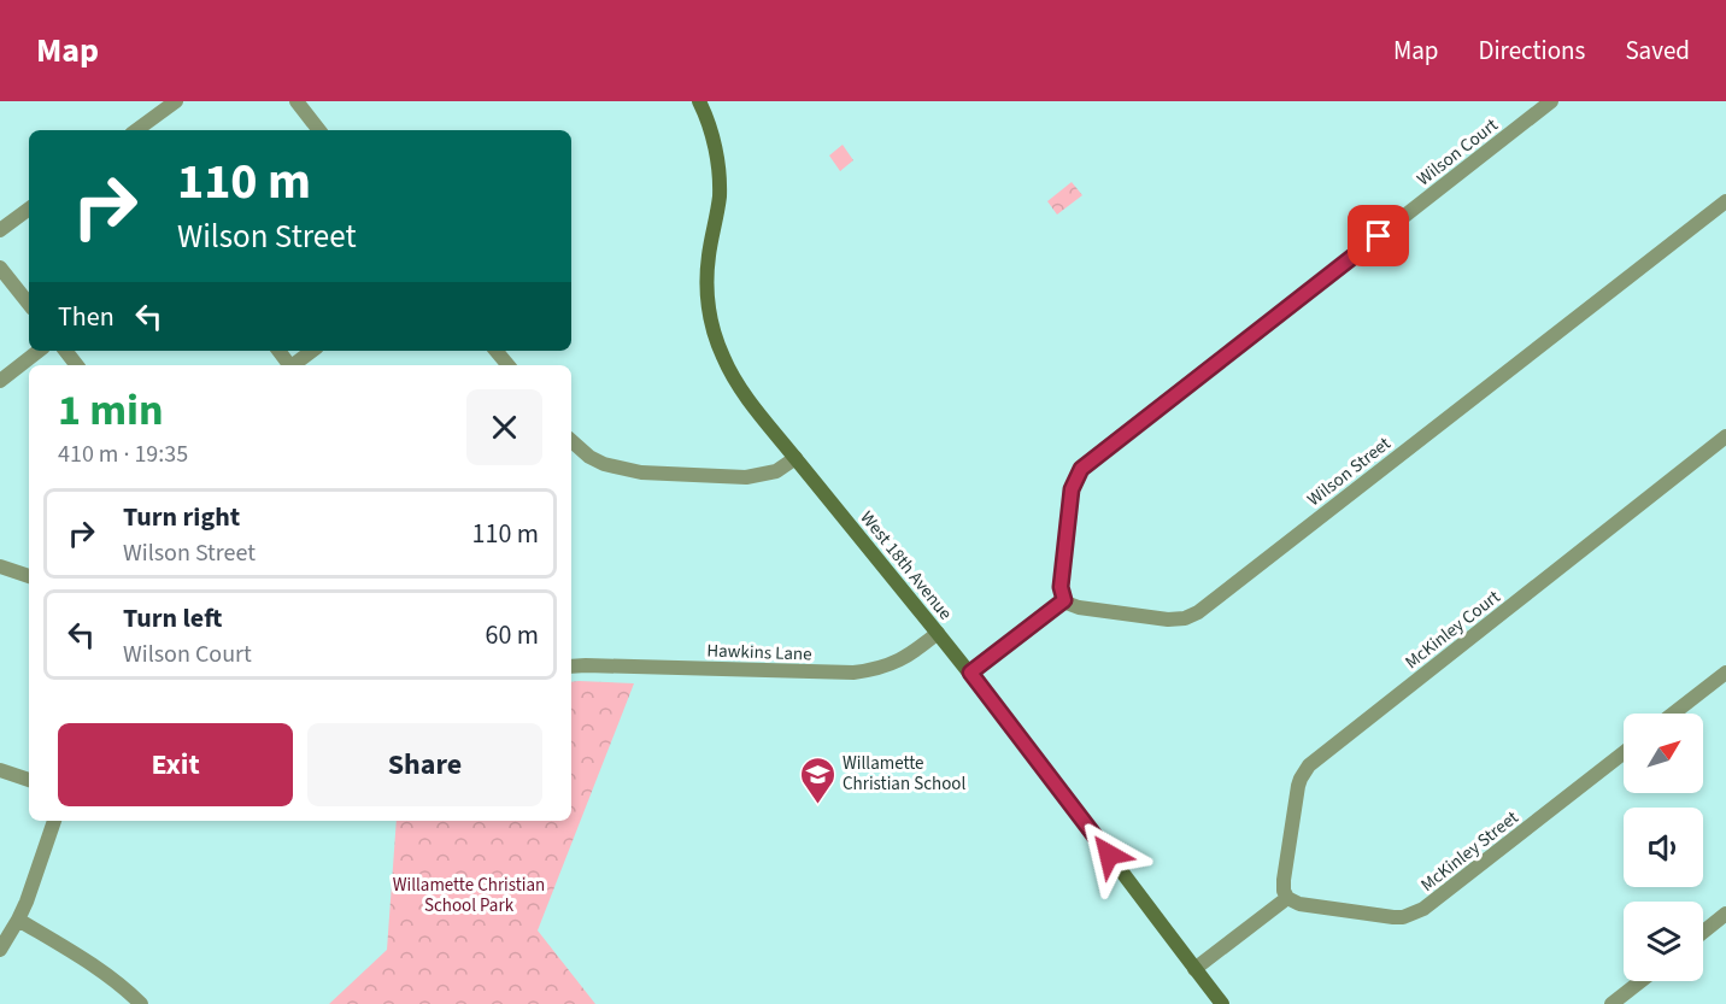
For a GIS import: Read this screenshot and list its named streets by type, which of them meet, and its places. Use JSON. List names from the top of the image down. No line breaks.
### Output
{"streets":{"main road":["West 18th Avenue"],"street":["Wilson Court","Wilson Street","McKinley Court","Hawkins Lane","McKinley Street"]},"crossings":[["Wilson Court","Wilson Street"],["West 18th Avenue","Hawkins Lane"],["McKinley Court","McKinley Street"]],"parks":["Willamette Christian School Park"],"places":{"school or university":["Willamette Christian School"]},"north":"top right","page":{"header":"Map","nav":["Map","Directions","Saved"],"turn":["110 m","Wilson Street"],"then":"Then","heading":["1 min","410 m · 19:35"],"list":[{"name":"Turn right","note":"Wilson Street","value":"110 m"},{"name":"Turn left","note":"Wilson Court","value":"60 m"}],"buttons":["Exit","Share"]}}
